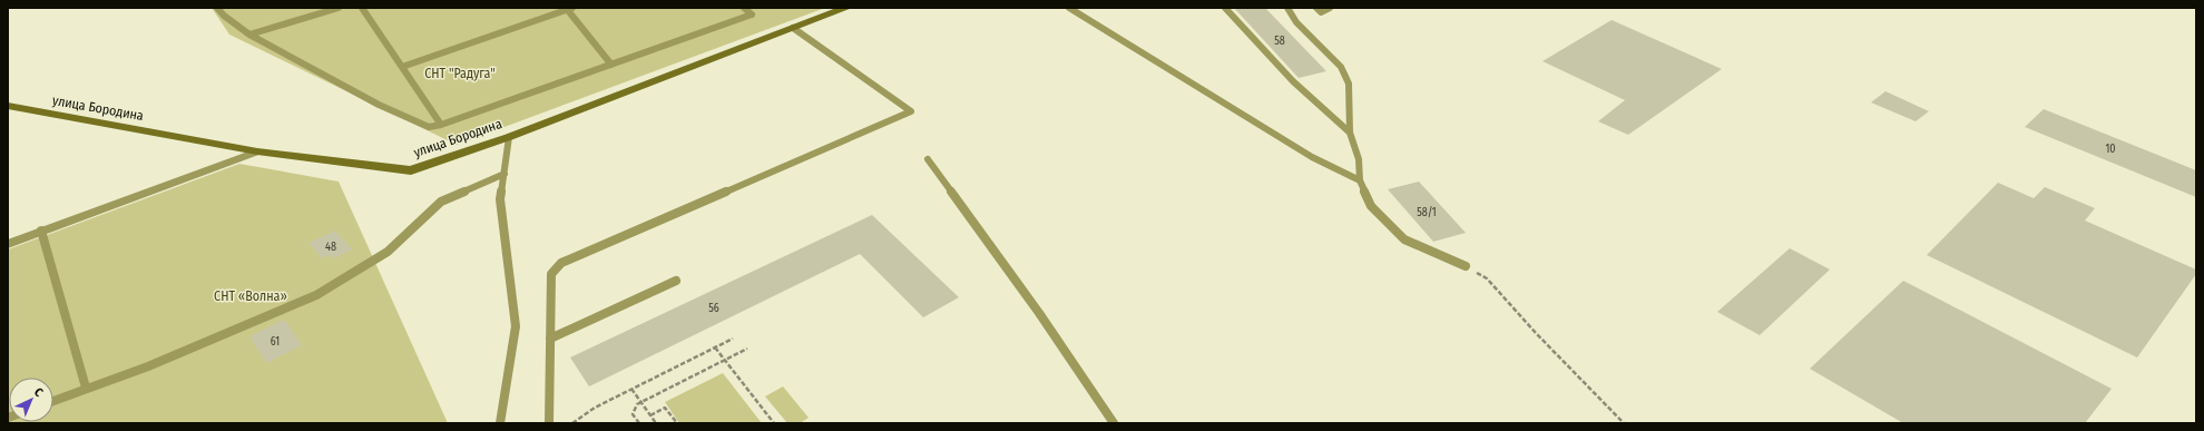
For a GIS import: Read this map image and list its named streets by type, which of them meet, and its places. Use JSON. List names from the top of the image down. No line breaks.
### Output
{"streets":{"main road":["улица Бородина"]},"parks":["СНТ \"Радуга\"","СНТ «Волна»"],"house_numbers":["58","10","58/1","48","56","61"],"north":"top right"}
